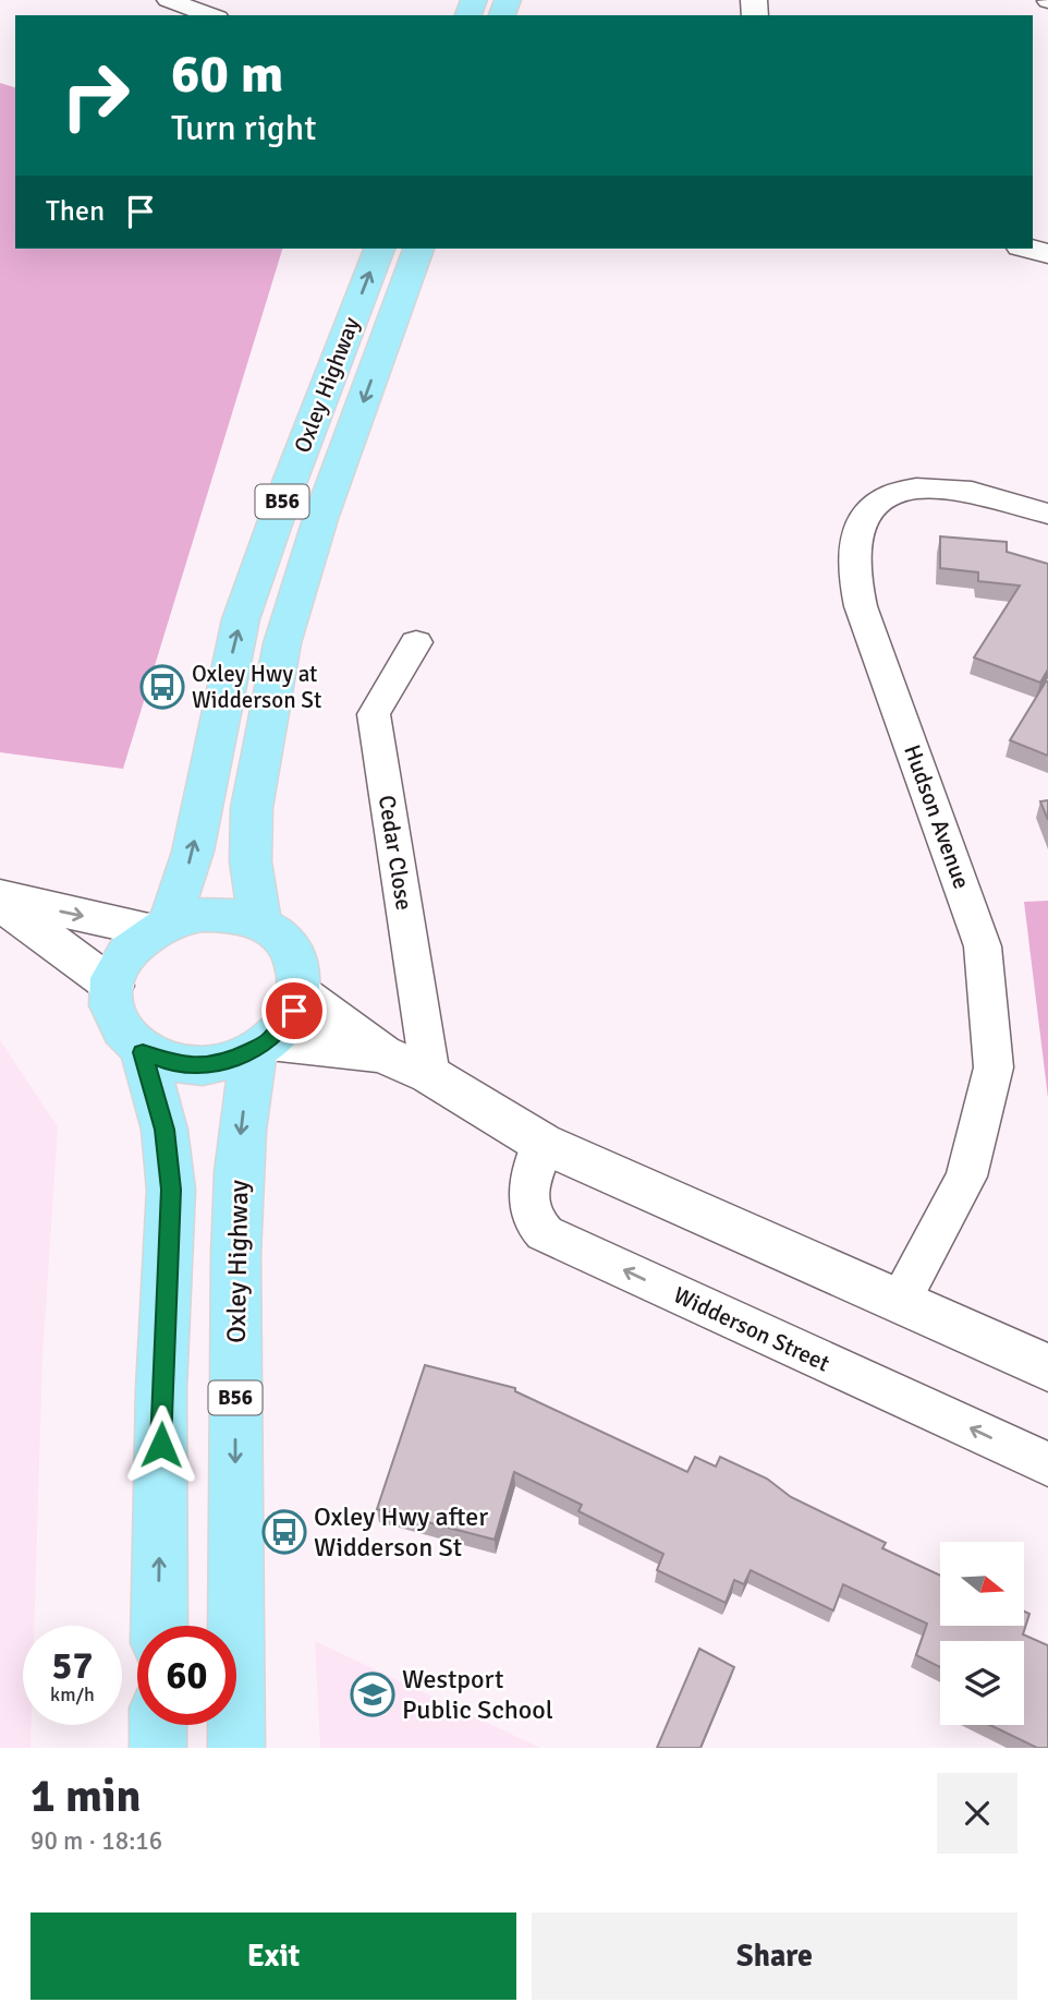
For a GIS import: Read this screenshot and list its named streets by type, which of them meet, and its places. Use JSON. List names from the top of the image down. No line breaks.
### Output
{"streets":{"main road":["Oxley Highway","B56"],"street":["Hudson Avenue","Cedar Close","Widderson Street"]},"crossings":[["Oxley Highway","B56"]],"places":{"bus stop":["Oxley Hwy at Widderson St","Oxley Hwy after Widderson St"],"school or university":["Westport Public School"]},"north":"right","page":{"turn":["60 m","Turn right"],"then":"Then","speed":"57 km/h","limit":"60","heading":["1 min","90 m · 18:16"],"buttons":["Exit","Share"]}}
